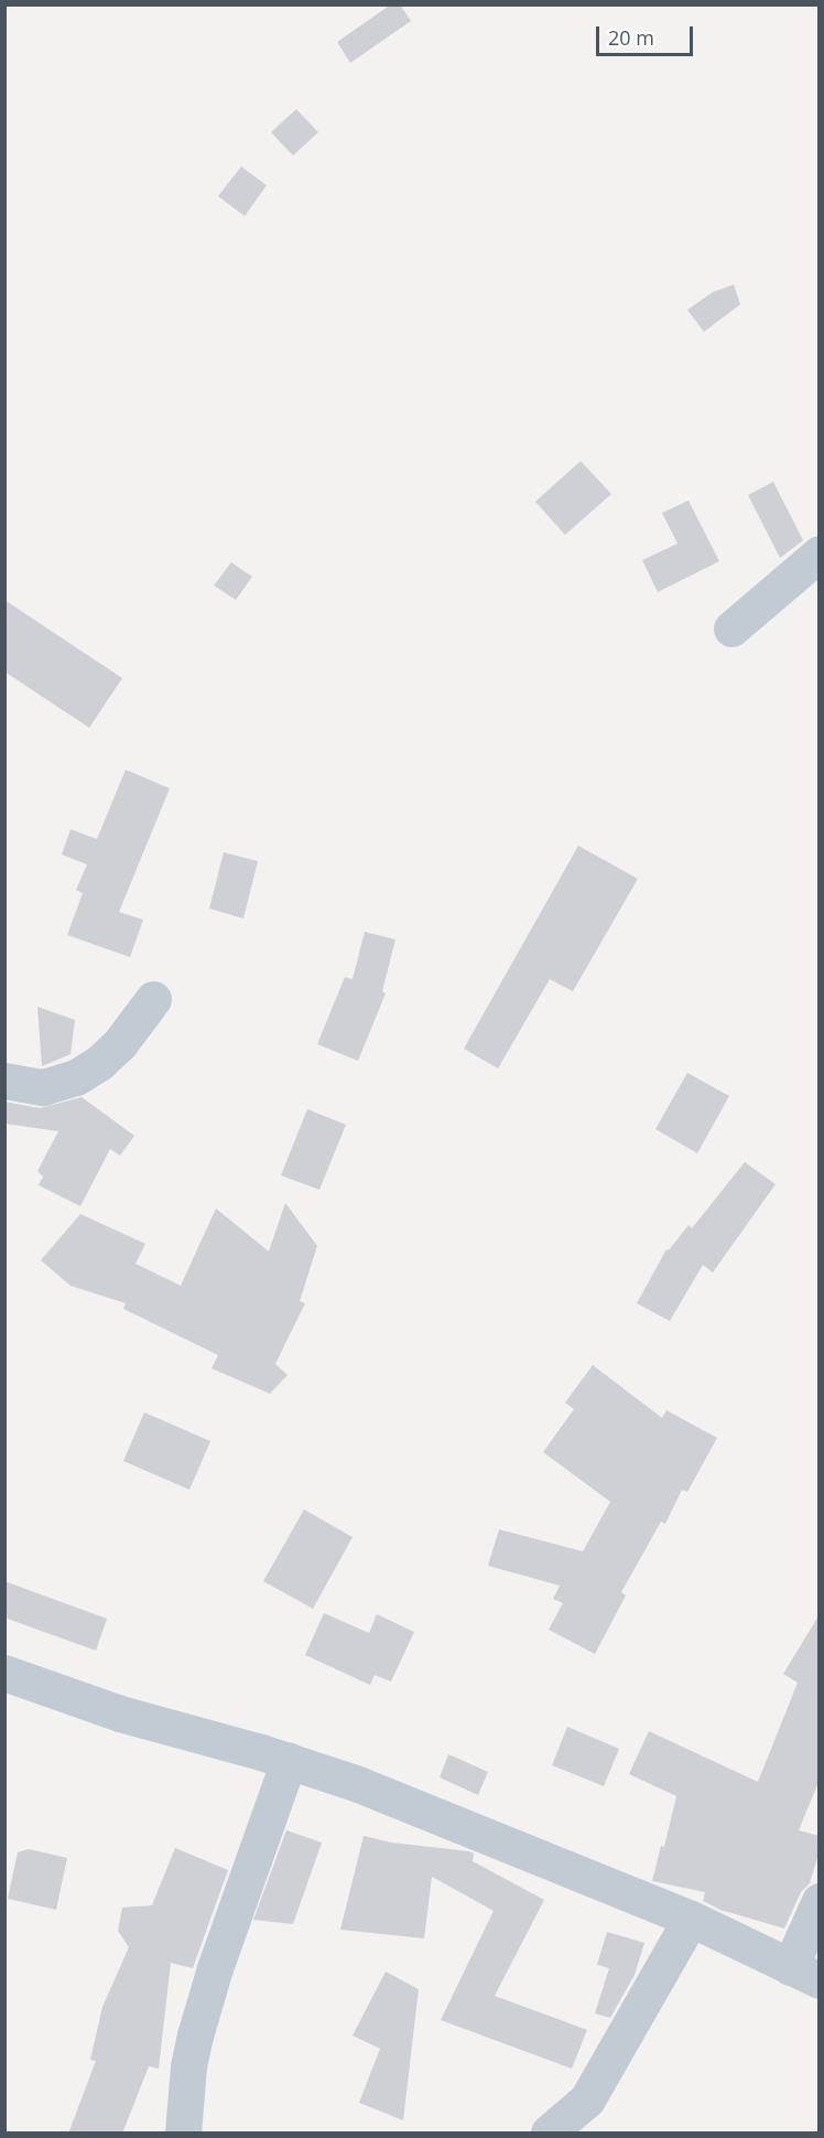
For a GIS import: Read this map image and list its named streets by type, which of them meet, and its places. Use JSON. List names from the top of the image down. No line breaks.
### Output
{"scale_bar":"20 m"}
